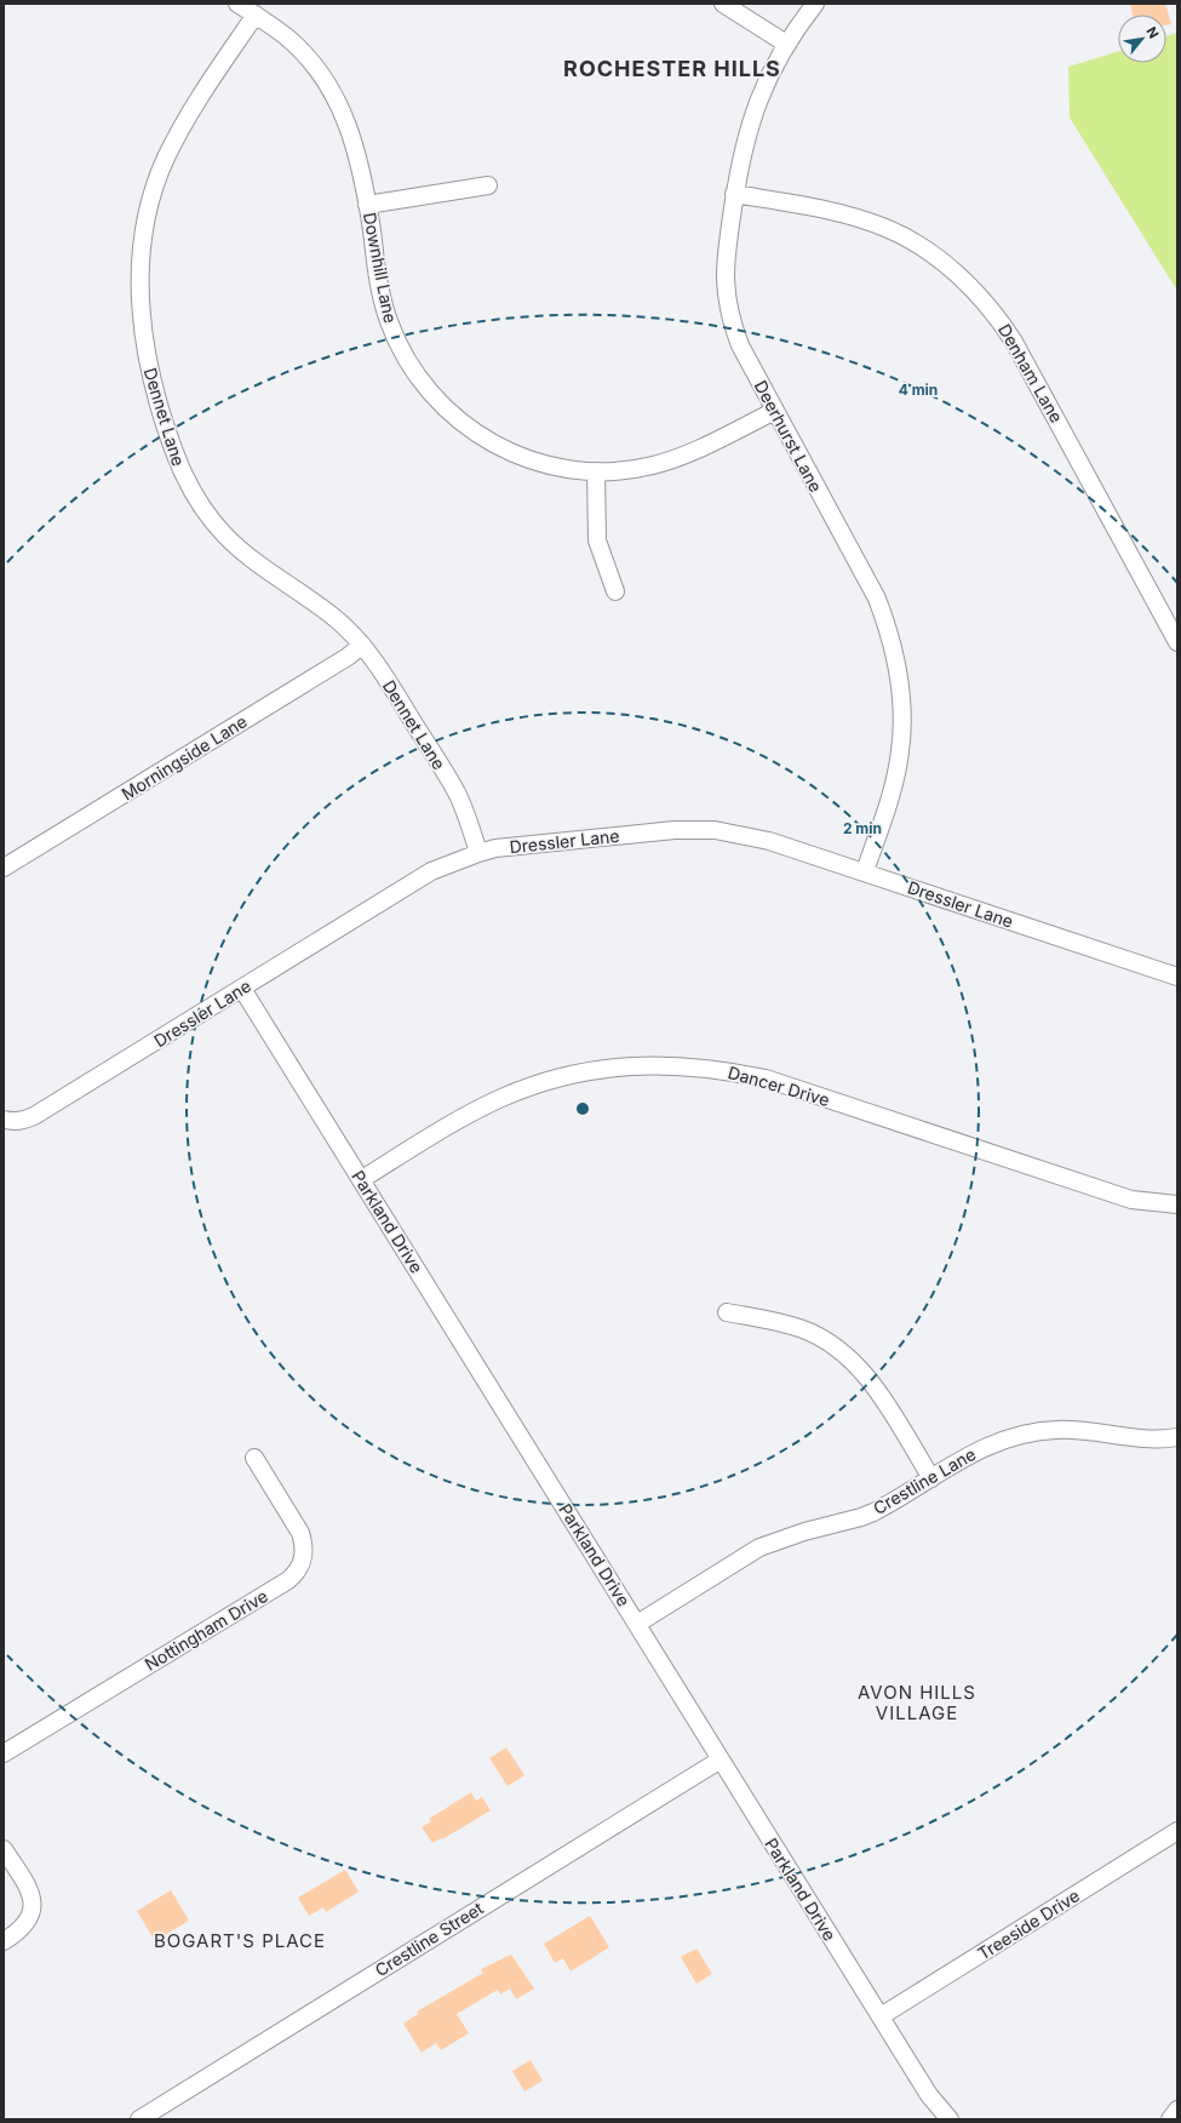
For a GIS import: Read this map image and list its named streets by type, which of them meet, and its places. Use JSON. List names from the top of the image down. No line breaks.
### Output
{"streets":{"street":["Downhill Lane","Denham Lane","Dennet Lane","Deerhurst Lane","Morningside Lane","Dressler Lane","Dancer Drive","Parkland Drive","Crestline Lane","Nottingham Drive","Treeside Drive","Crestline Street"]},"crossings":[["Downhill Lane","Dennet Lane"],["Downhill Lane","Deerhurst Lane"],["Denham Lane","Deerhurst Lane"],["Dennet Lane","Morningside Lane"],["Dennet Lane","Dressler Lane"],["Deerhurst Lane","Dressler Lane"],["Dressler Lane","Parkland Drive"],["Dancer Drive","Parkland Drive"],["Parkland Drive","Crestline Lane"],["Parkland Drive","Treeside Drive"],["Parkland Drive","Crestline Street"]],"districts":["ROCHESTER HILLS","AVON HILLS VILLAGE","BOGART'S PLACE"],"north":"top right","rings":["4 min","2 min"]}
